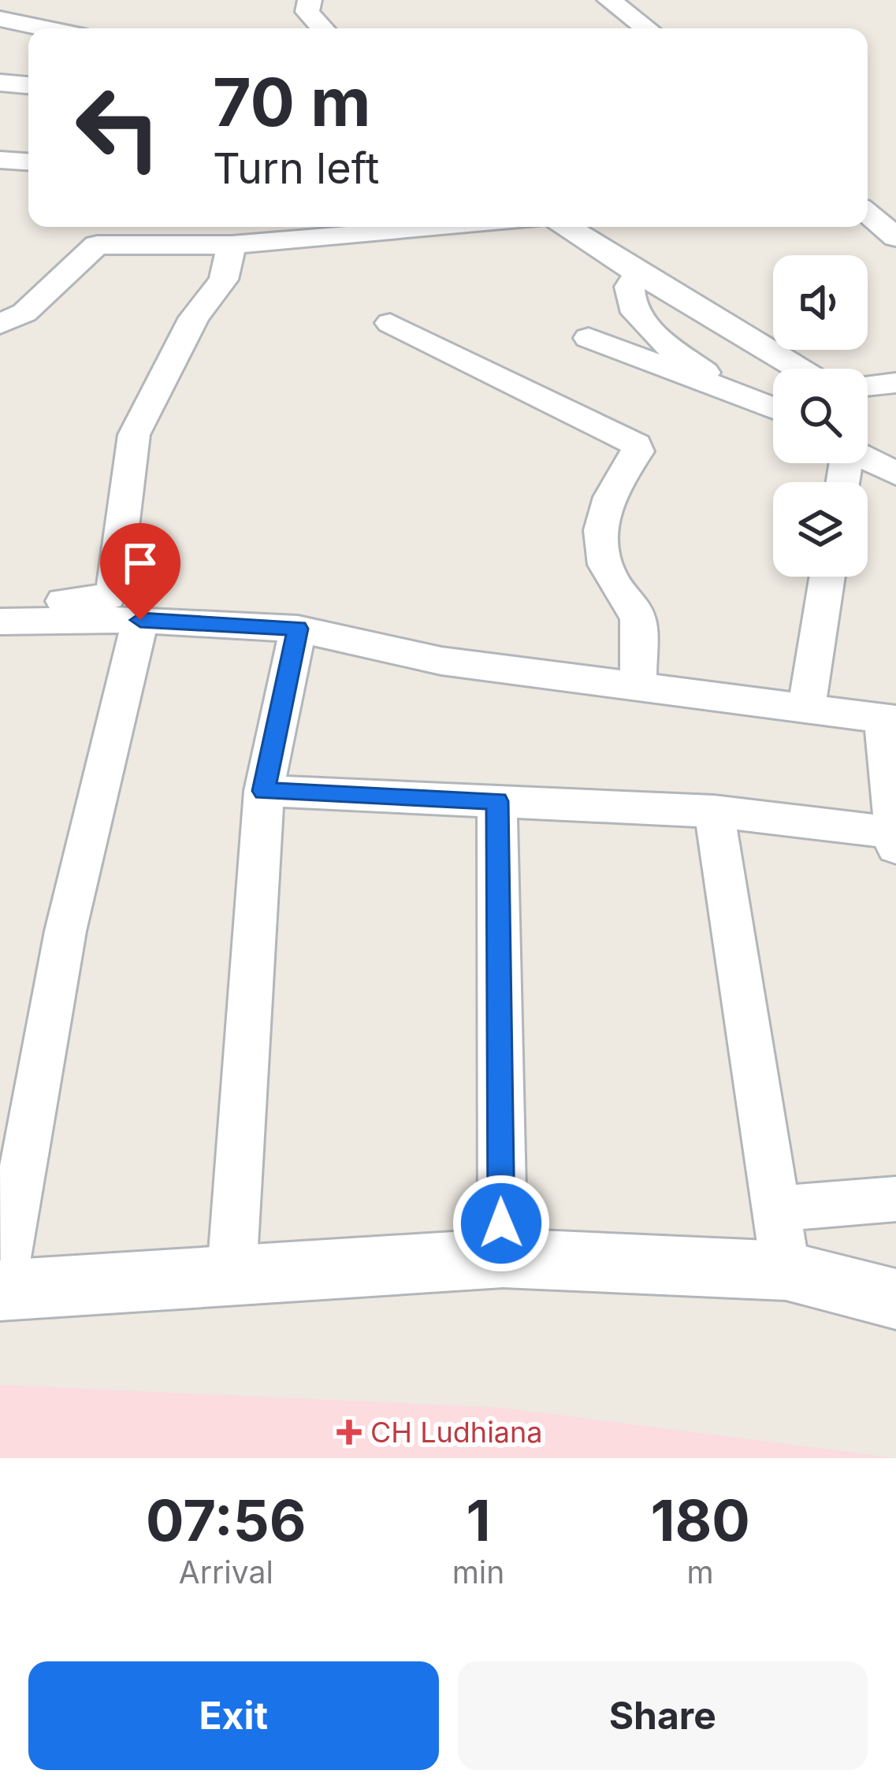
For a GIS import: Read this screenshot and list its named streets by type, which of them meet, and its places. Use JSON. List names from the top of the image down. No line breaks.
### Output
{"places":{"health":["CH Ludhiana"]},"page":{"turn":["70 m","Turn left"],"eta":["07:56","Arrival","1","min","180","m"],"buttons":["Exit","Share"]}}
